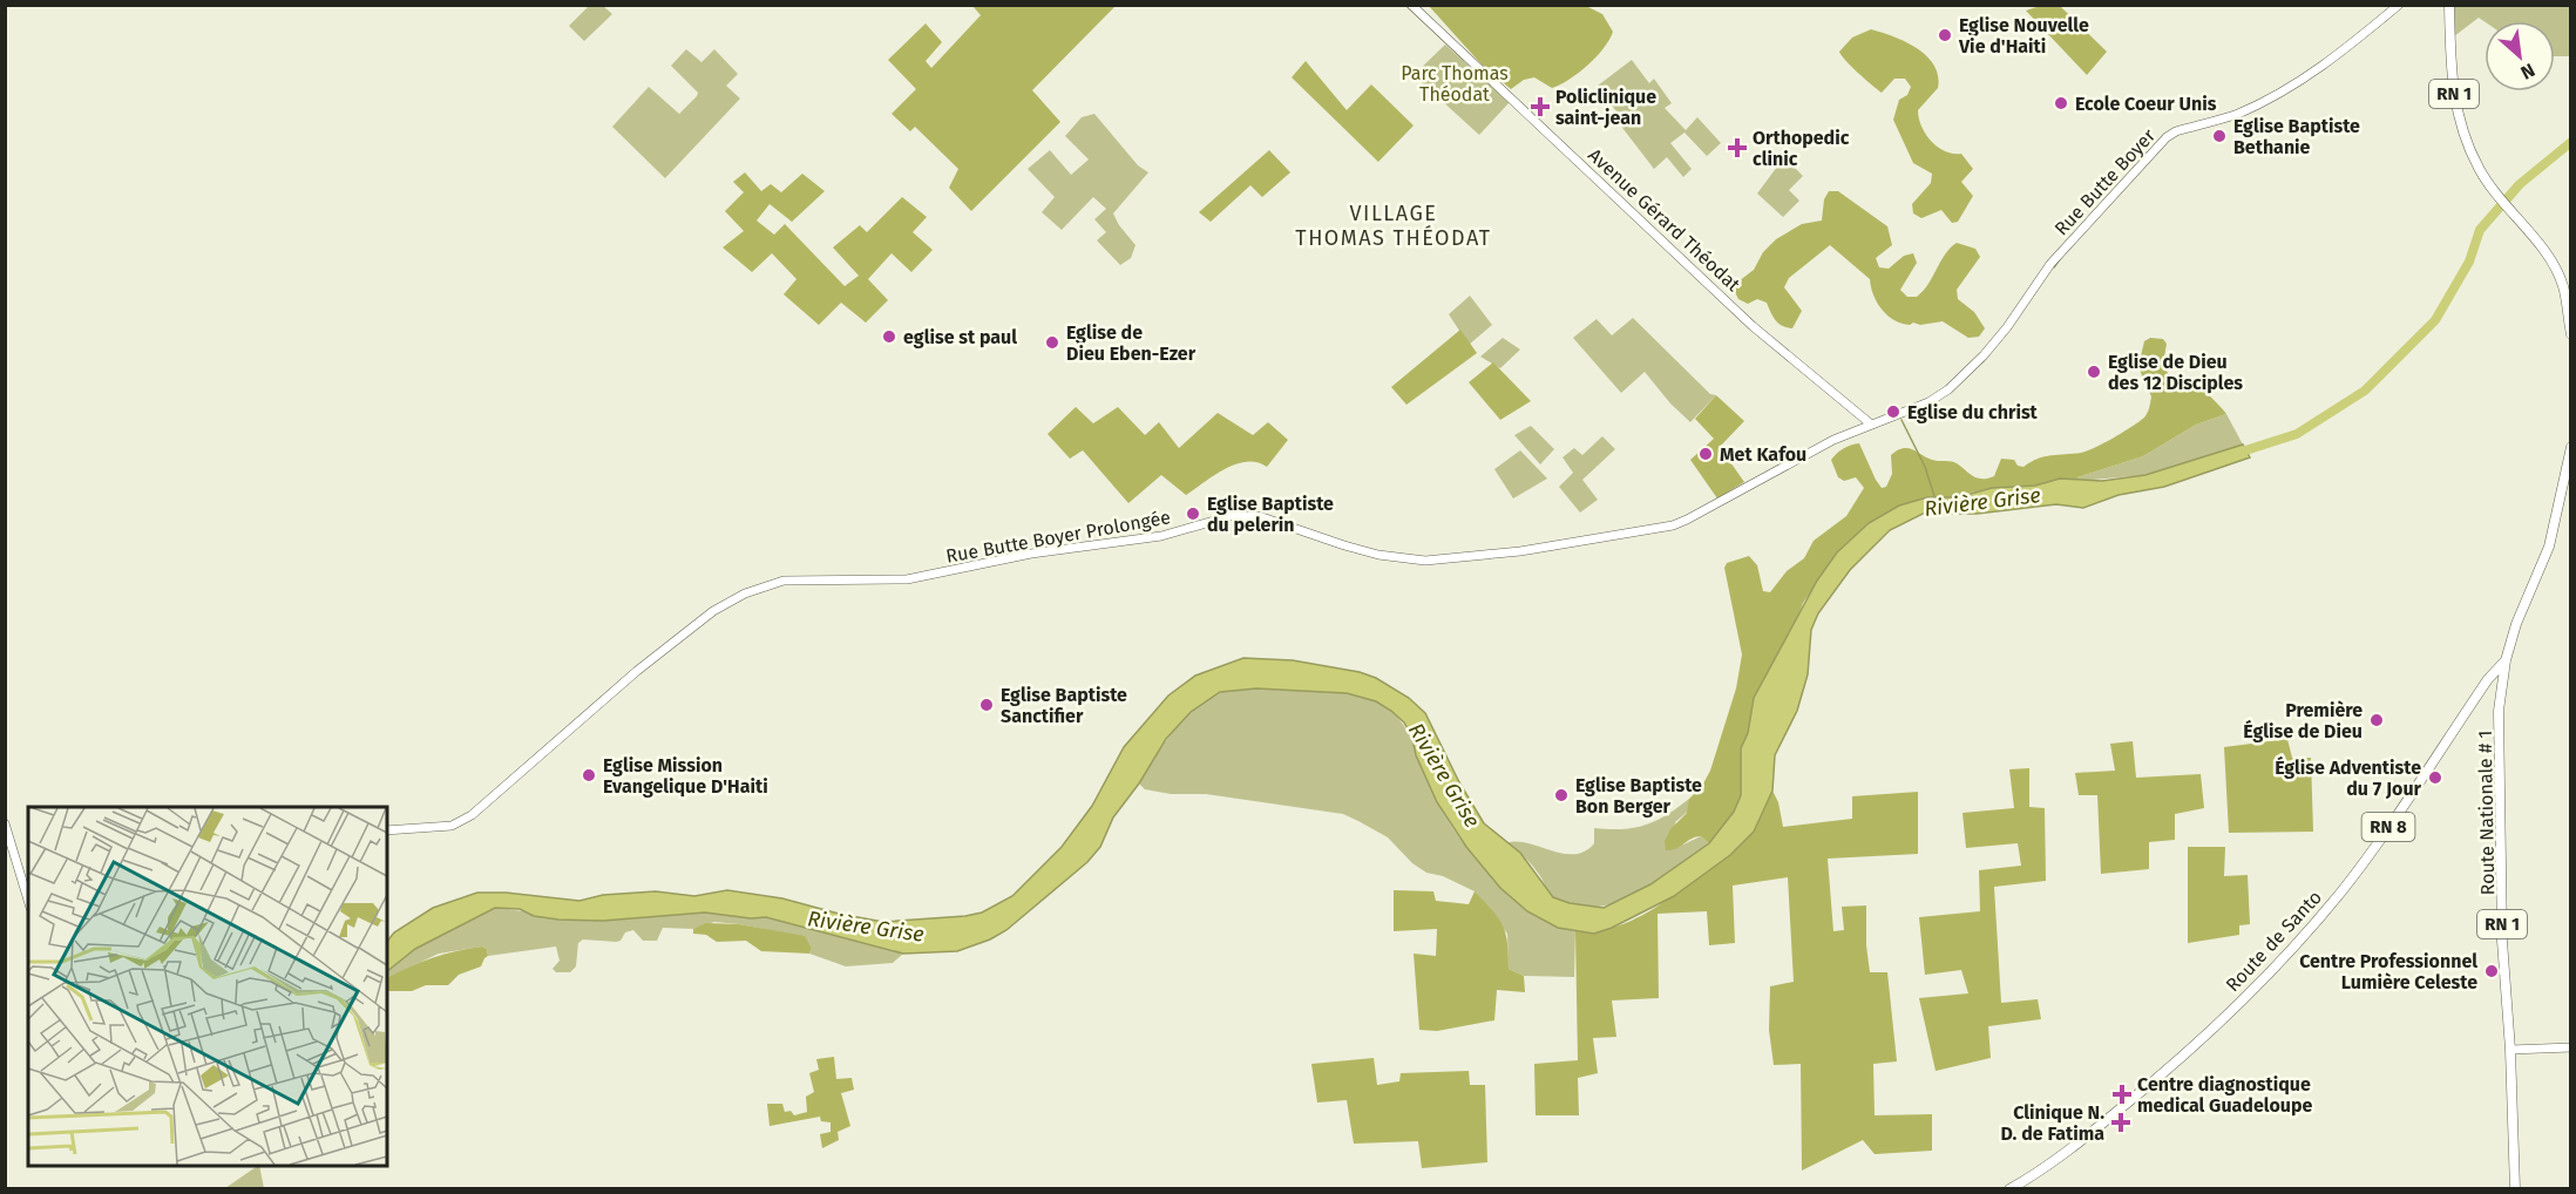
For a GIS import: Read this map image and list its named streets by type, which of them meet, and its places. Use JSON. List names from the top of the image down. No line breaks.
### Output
{"streets":{"main road":["RN 1","Route Nationale # 1","RN 8","Route de Santo"],"street":["Rue Butte Boyer","Avenue Gérard Théodat","Rue Butte Boyer Prolongée"]},"crossings":[["Rue Butte Boyer","Avenue Gérard Théodat"],["Rue Butte Boyer","Rue Butte Boyer Prolongée"],["Avenue Gérard Théodat","Rue Butte Boyer Prolongée"],["Route Nationale # 1","Route de Santo"]],"districts":["VILLAGE THOMAS THÉODAT"],"water":["Rivière Grise"],"parks":["Parc Thomas Théodat"],"places":{"other":["Eglise Nouvelle Vie d'Haiti","Ecole Coeur Unis","Eglise Baptiste Bethanie","eglise st paul","Eglise de Dieu Eben-Ezer","Eglise de Dieu des 12 Disciples","Eglise du christ","Met Kafou","Eglise Baptiste du pelerin","Eglise Baptiste Sanctifier","Première Église de Dieu","Eglise Mission Evangelique D'Haiti","Église Adventiste du 7 Jour","Eglise Baptiste Bon Berger","Centre Professionnel Lumière Celeste"],"health":["Policlinique saint-jean","Orthopedic clinic","Centre diagnostique medical Guadeloupe","Clinique N. D. de Fatima"]},"north":"bottom right"}
